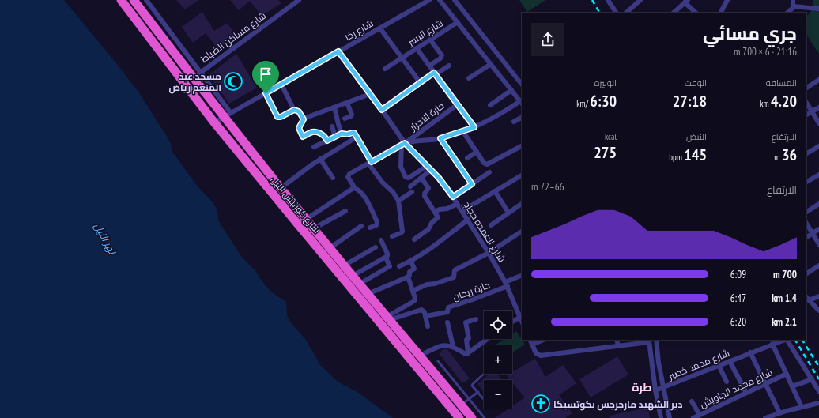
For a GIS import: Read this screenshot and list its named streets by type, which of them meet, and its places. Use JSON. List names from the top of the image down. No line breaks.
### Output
{"streets":{"highway":["شارع كورنيش النيل"],"street":["شارع رخا","شارع اليسر","شارع مساكن الضباط","حارة الاحرار","شارع العمده حجاج","حارة ريحان","شارع محمد خضير","شارع محمد الجاويش"]},"crossings":[["شارع رخا","شارع كورنيش النيل"],["شارع رخا","شارع العمده حجاج"],["شارع مساكن الضباط","شارع كورنيش النيل"],["حارة الاحرار","شارع العمده حجاج"],["شارع كورنيش النيل","حارة ريحان"],["شارع العمده حجاج","حارة ريحان"]],"districts":["طرة"],"water":["نهر النيل"],"places":{"mosque":["مسجد عبد المنعم رياض"],"church":["دير الشهيد مارجرجس بكوتسيكا"]},"page":{"heading":["جري مسائي","21:16 · 6 × 700 m"],"stats":[["المسافة","4.20 km"],["الوقت","27:18"],["الوتيرة","6:30 /km"],["الارتفاع","36 m"],["النبض","145 bpm"],["kcal","275"]],"chart":["الارتفاع","66–72 m"],"list":[{"name":"700 m","note":"6:09"},{"name":"1.4 km","note":"6:47"},{"name":"2.1 km","note":"6:20"}],"map_buttons":["+","−"]}}
